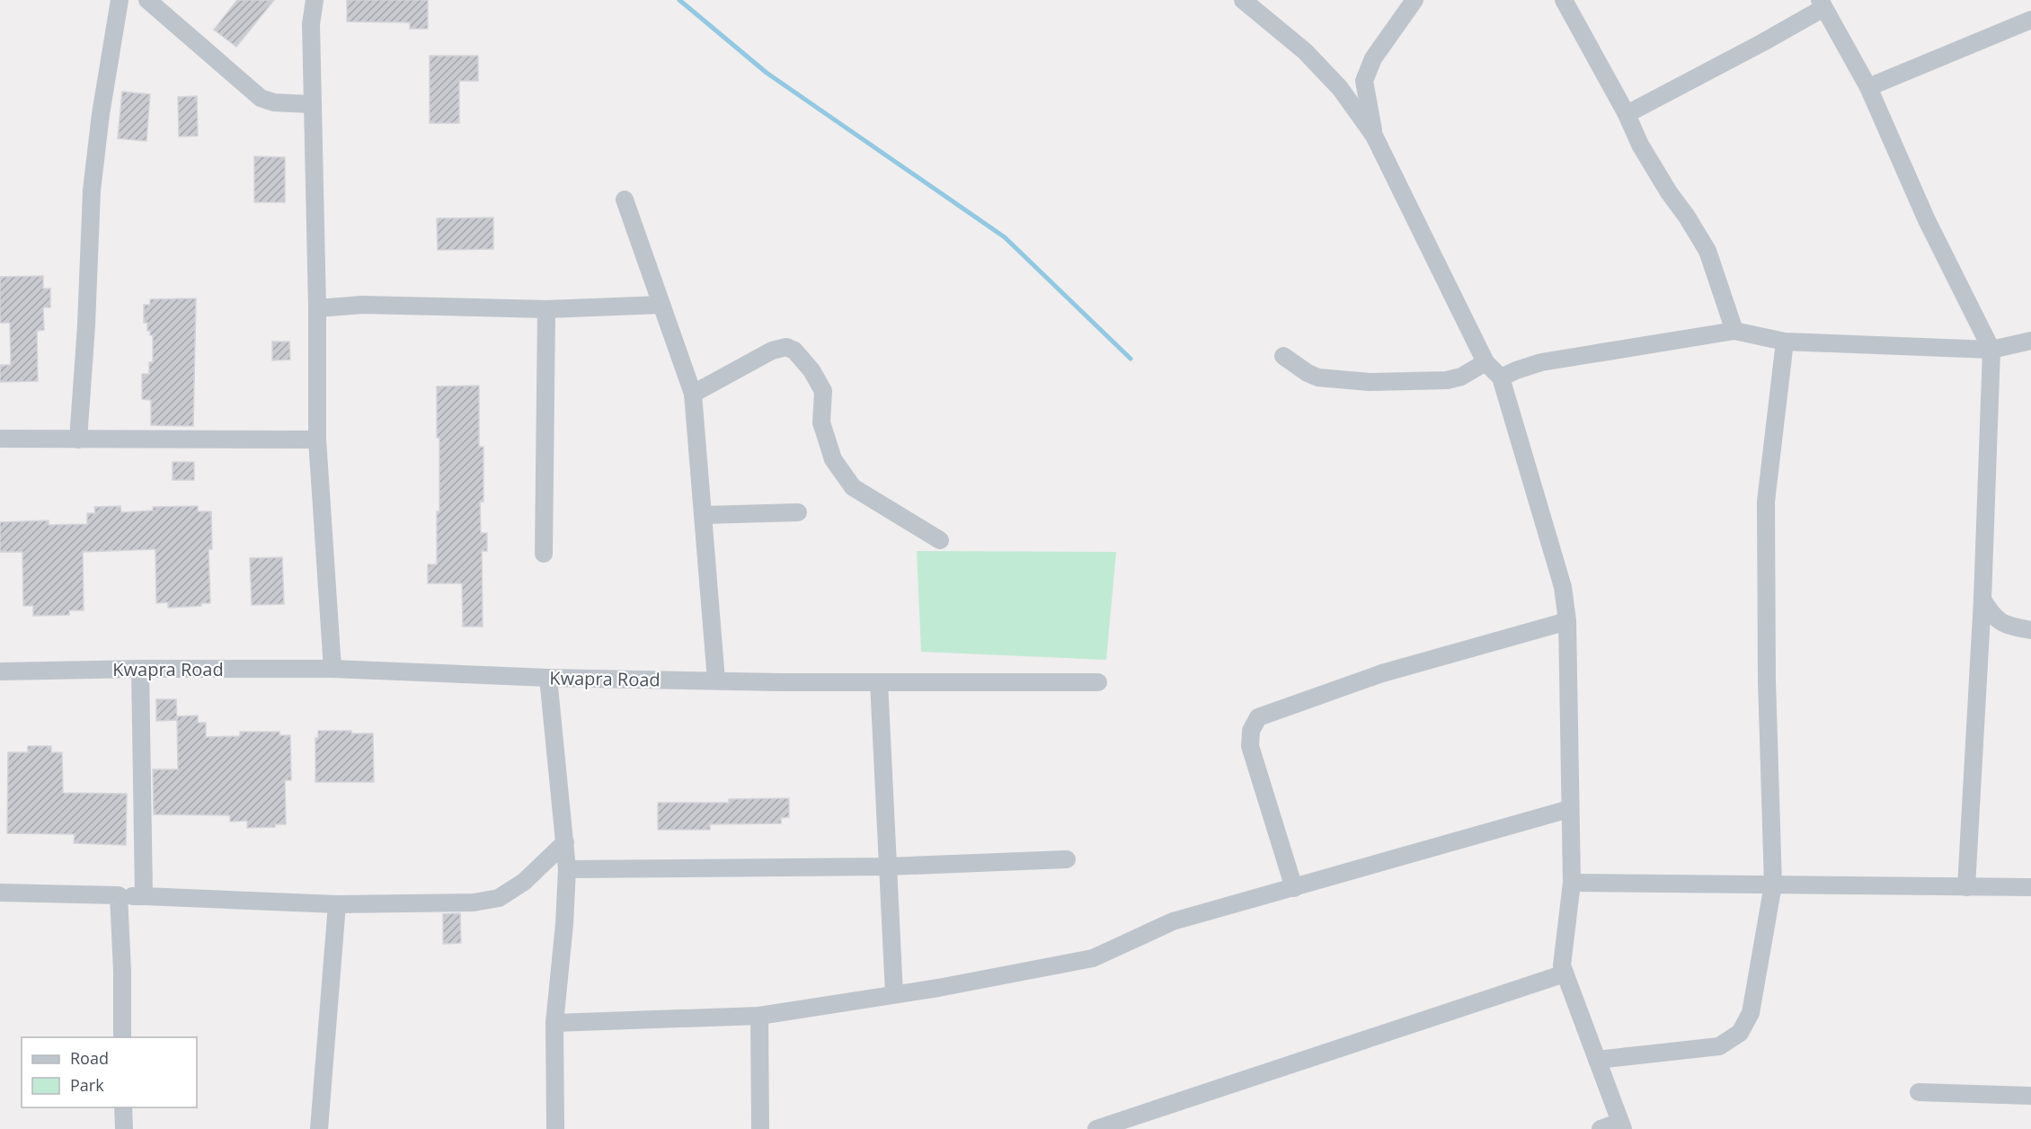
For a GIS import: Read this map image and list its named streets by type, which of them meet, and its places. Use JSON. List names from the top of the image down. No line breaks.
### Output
{"streets":{"street":["Kwapra Road"]},"legend":["Road","Park"]}
